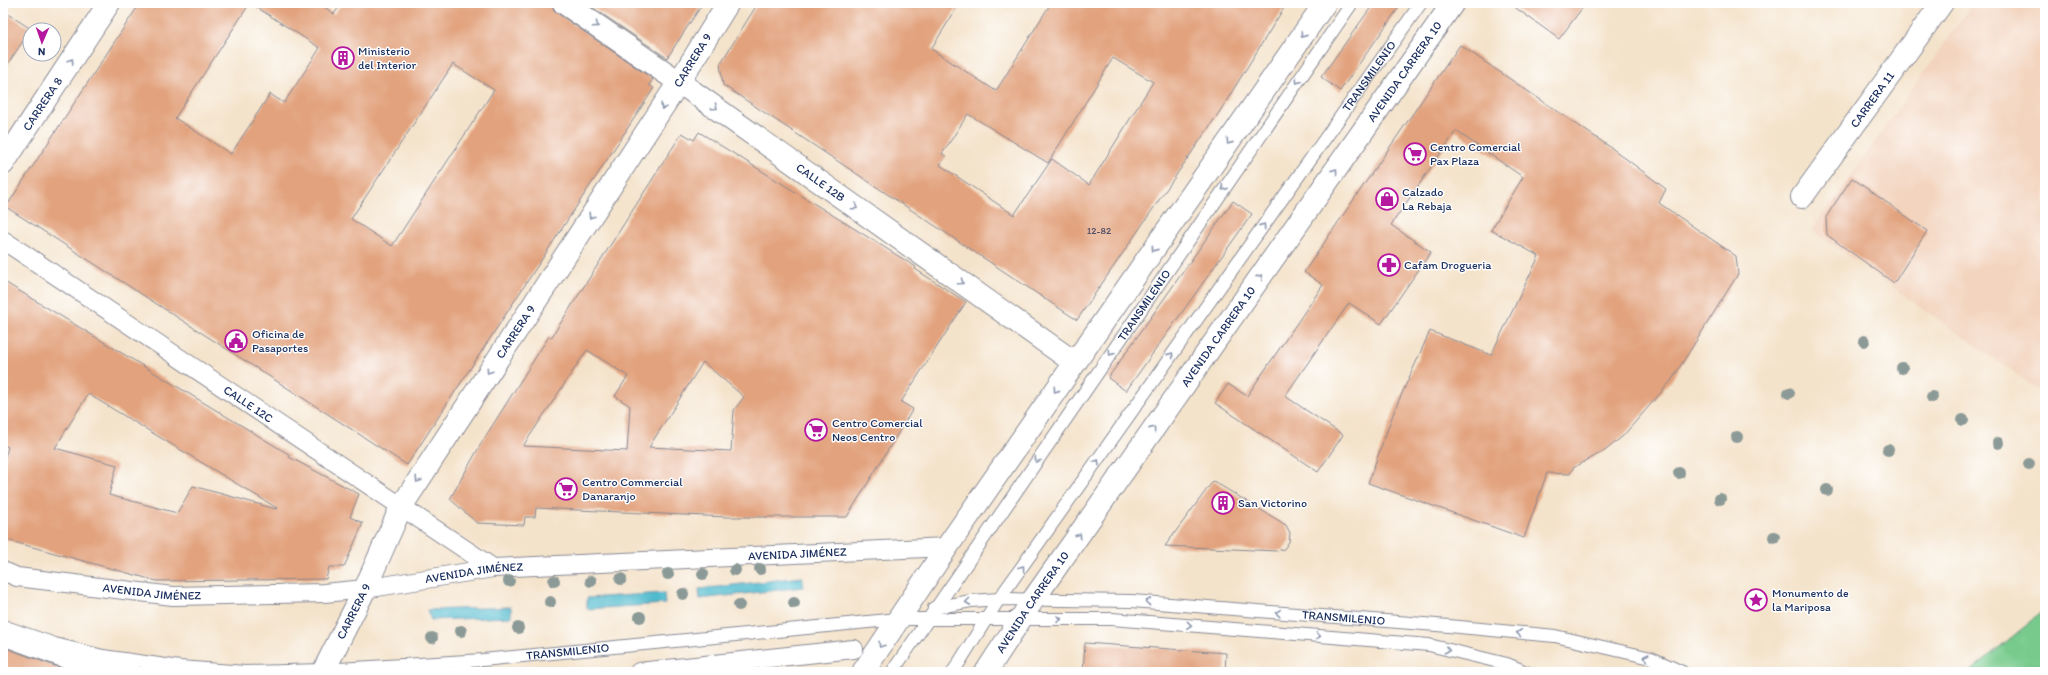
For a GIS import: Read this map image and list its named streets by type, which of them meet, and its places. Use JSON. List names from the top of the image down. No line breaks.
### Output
{"streets":{"street":["CARRERA 9","AVENIDA CARRERA 10","CARRERA 11","CARRERA 8","CALLE 12B","CALLE 12C","AVENIDA JIMÉNEZ"],"lane":["TRANSMILENIO"]},"crossings":[["CARRERA 9","TRANSMILENIO"],["CARRERA 9","CALLE 12B"],["CARRERA 9","CALLE 12C"],["CARRERA 9","AVENIDA JIMÉNEZ"],["AVENIDA CARRERA 10","TRANSMILENIO"],["CALLE 12C","AVENIDA JIMÉNEZ"]],"one_way":["CARRERA 9","CARRERA 8","CALLE 12B"],"places":{"building":["Ministerio del Interior","San Victorino"],"supermarket":["Centro Comercial Pax Plaza","Centro Comercial Neos Centro","Centro Commercial Danaranjo"],"shop":["Calzado La Rebaja"],"pharmacy":["Cafam Drogueria"],"public building":["Oficina de Pasaportes"],"place":["Monumento de la Mariposa"]},"house_numbers":["12-82"],"north":"bottom"}
